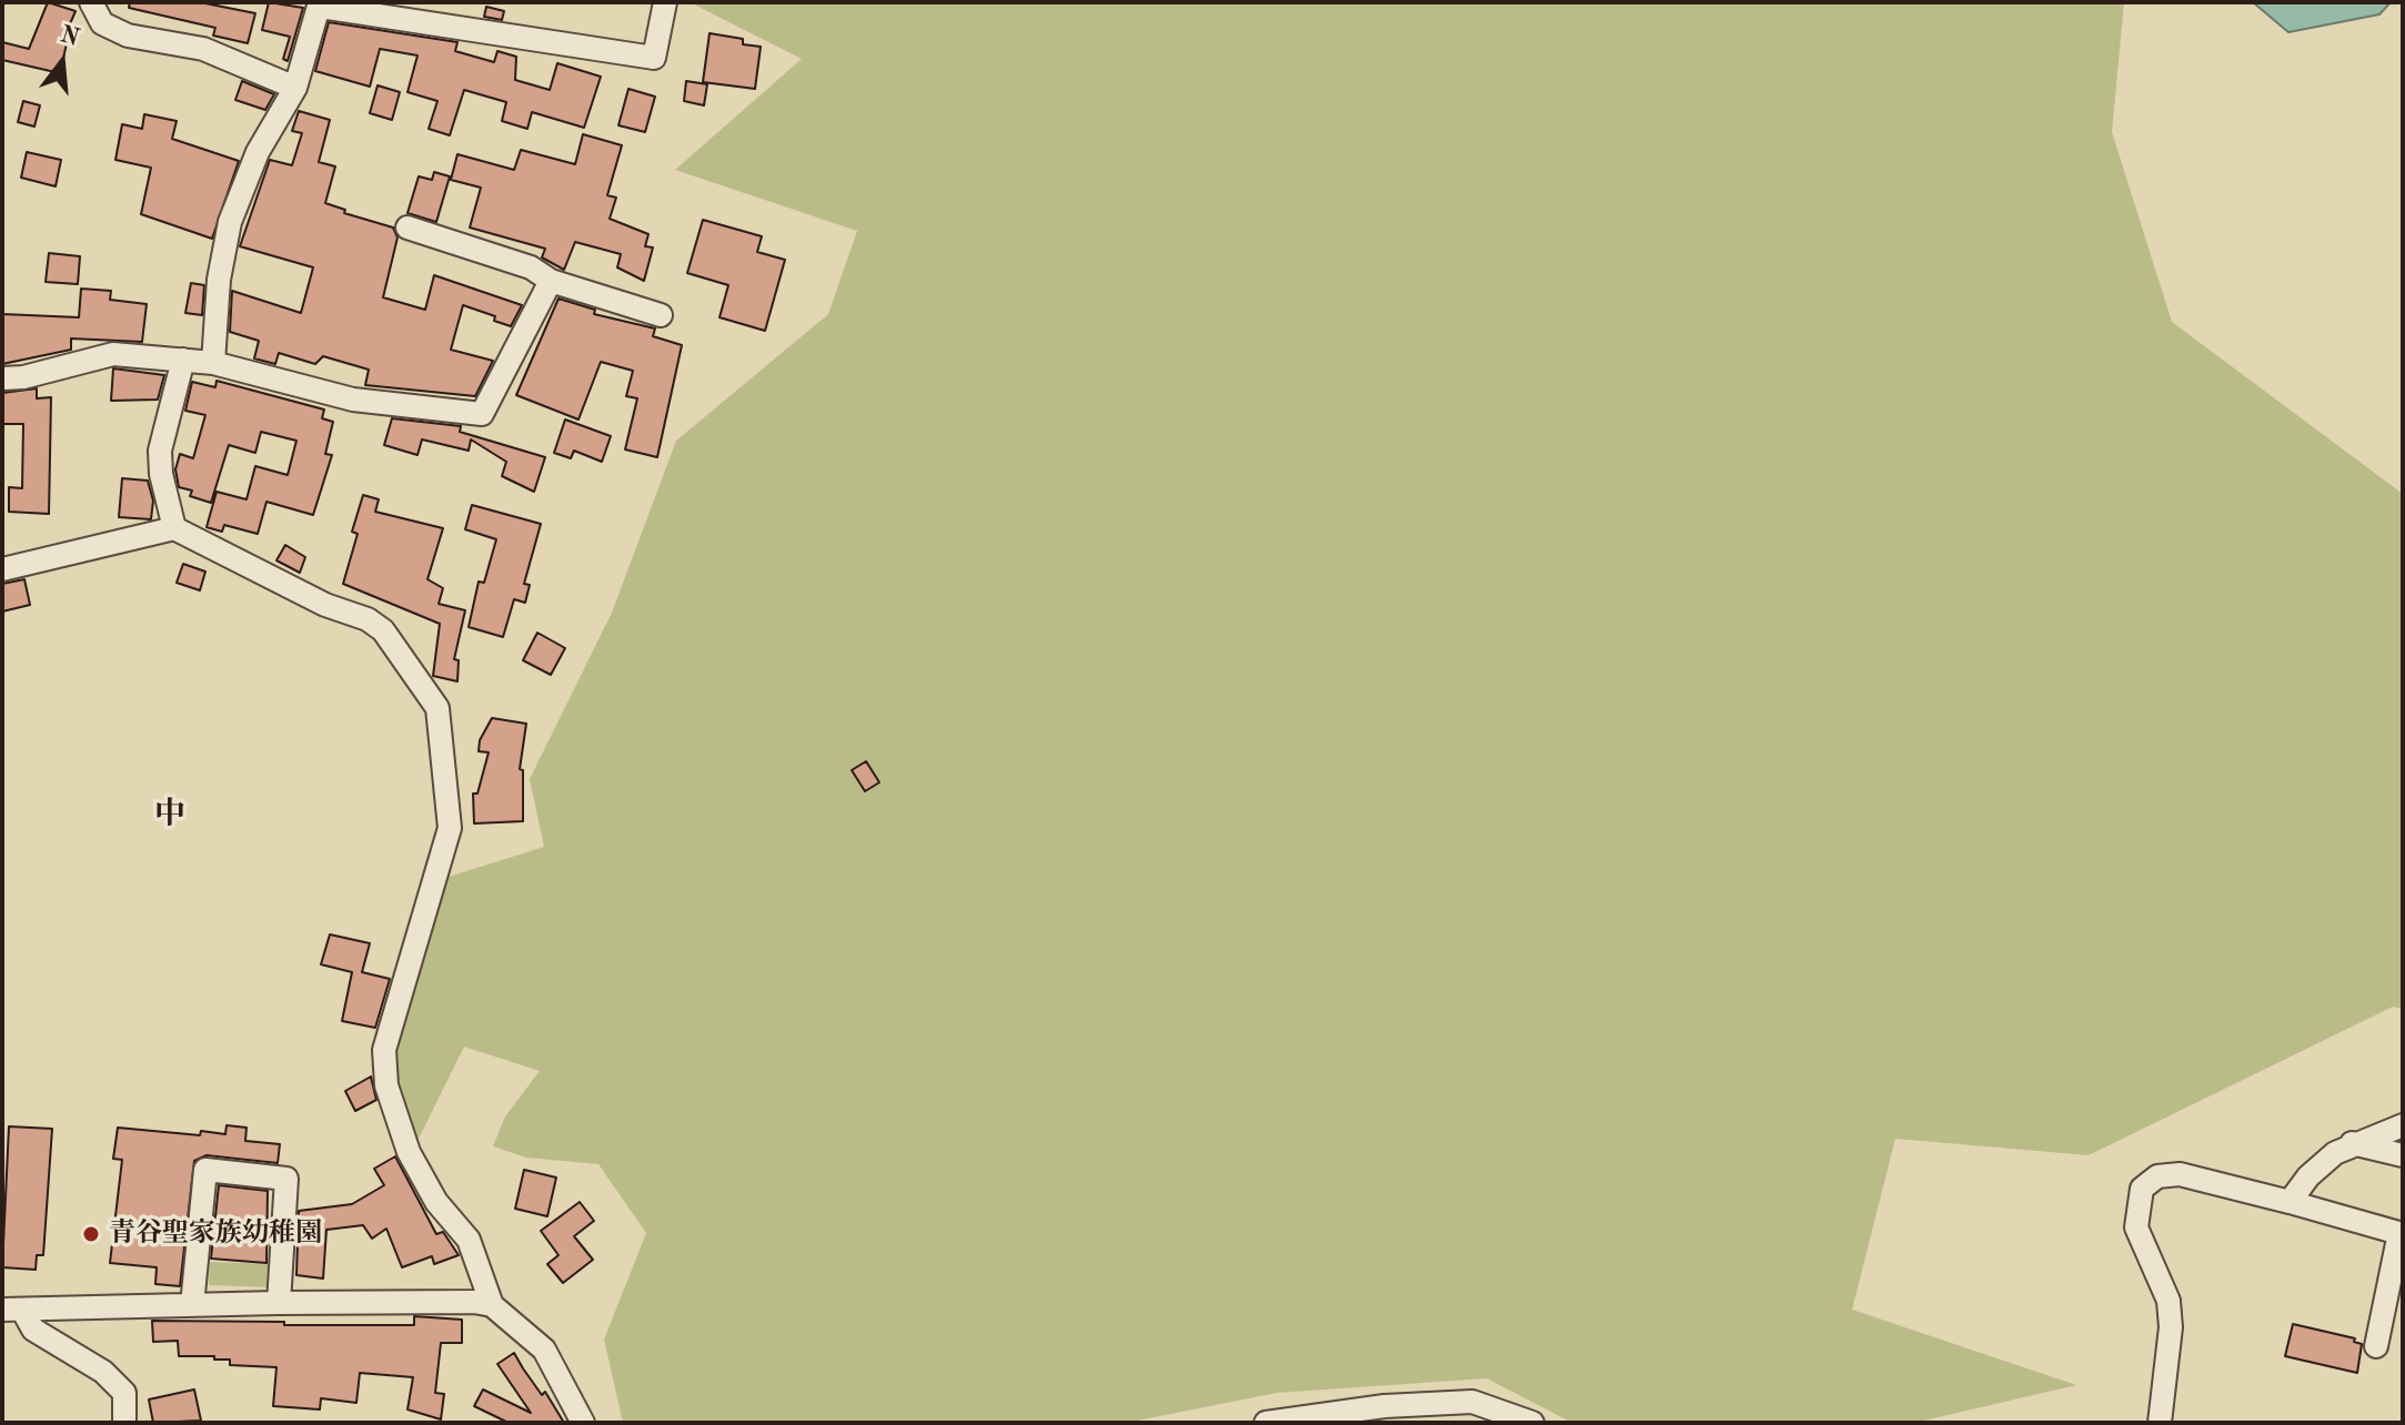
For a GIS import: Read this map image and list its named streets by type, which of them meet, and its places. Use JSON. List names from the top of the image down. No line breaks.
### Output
{"districts":["中"],"places":["青谷聖家族幼稚園"],"north":"top"}
